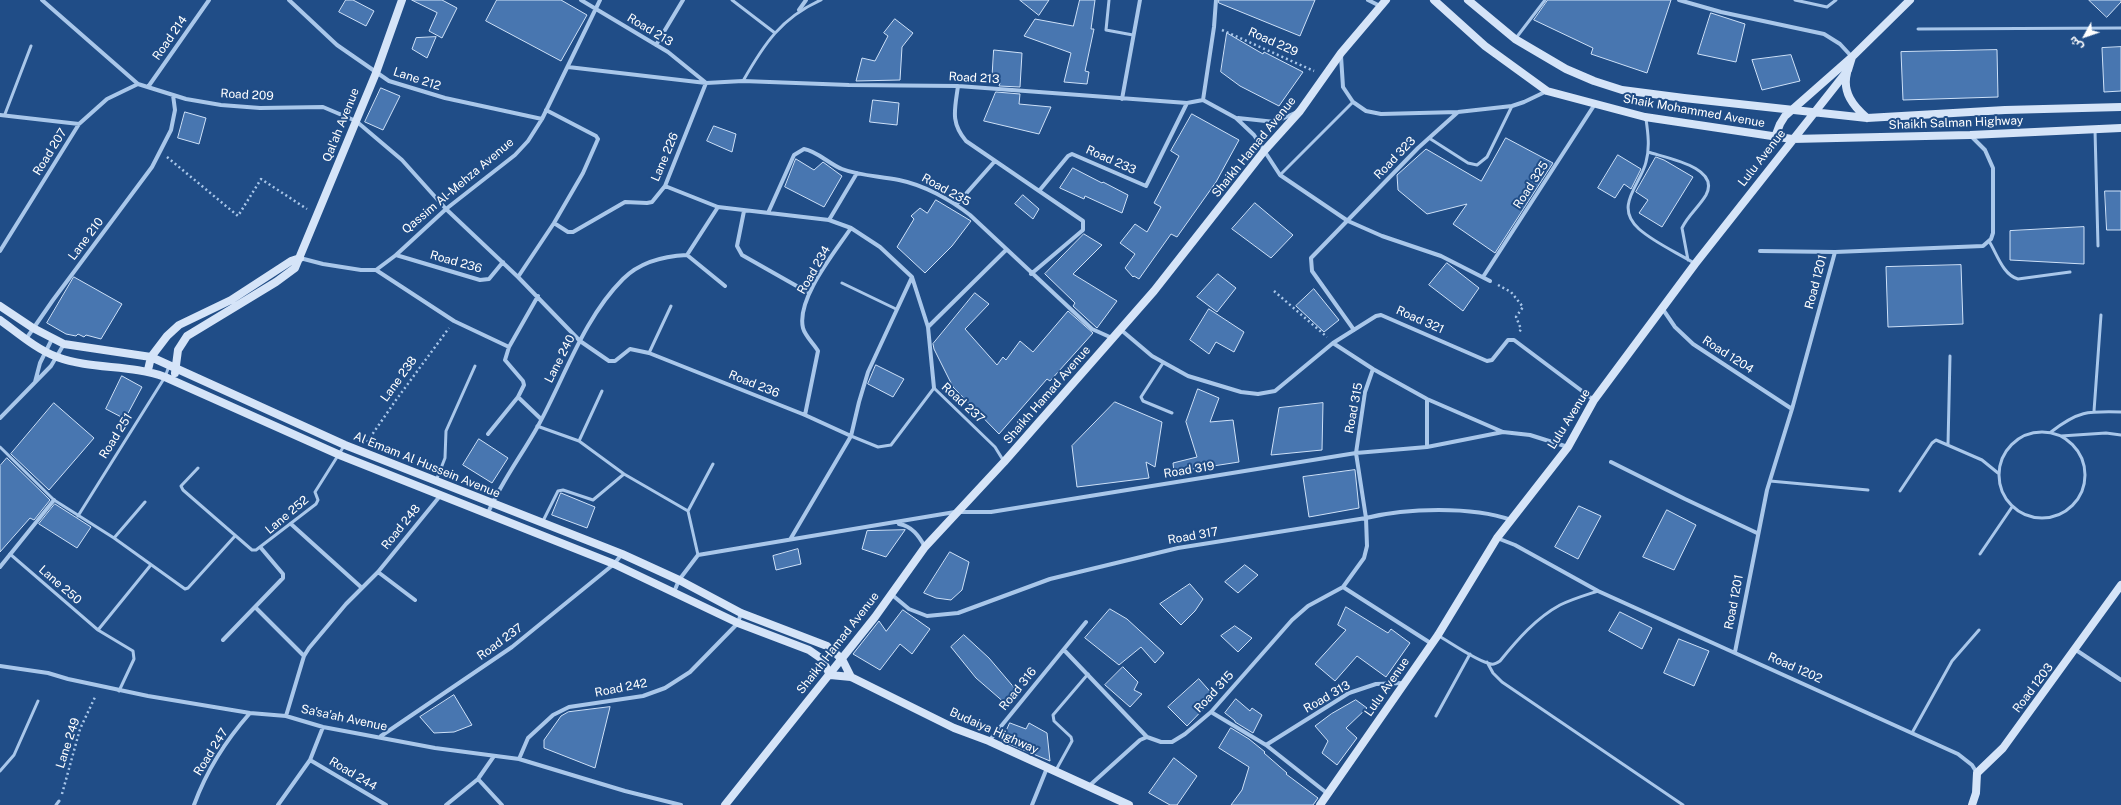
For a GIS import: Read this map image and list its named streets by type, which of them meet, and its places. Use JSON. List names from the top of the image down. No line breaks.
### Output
{"streets":{"street":["Road 213","Road 214","Lane 212","Road 209","Shaik Mohammed Avenue","Shaikh Salman Highway","Qal'ah Avenue","Shaikh Hamad Avenue","Road 207","Lane 226","Road 323","Lulu Avenue","Road 233","Road 325","Qassim Al-Mehza Avenue","Road 235","Lane 210","Road 236","Road 234","Road 1201","Road 321","Road 1204","Lane 240","Road 237","Road 315","Al Emam Al Hussein Avenue","Road 319","Road 248","Road 317","Road 1202","Road 242","Road 1203","Road 316","Road 313","Sa'sa'ah Avenue","Budaiya Highway","Road 247","Road 244"],"lane":["Road 251","Lane 252","Lane 250"],"path":["Road 229","Lane 238","Lane 249"]},"crossings":[["Road 213","Lane 226"],["Road 213","Road 233"],["Road 213","Qassim Al-Mehza Avenue"],["Road 214","Road 209"],["Road 229","Shaikh Hamad Avenue"],["Lane 212","Qal'ah Avenue"],["Lane 212","Qassim Al-Mehza Avenue"],["Road 209","Qal'ah Avenue"],["Road 209","Road 207"],["Road 209","Qassim Al-Mehza Avenue"],["Road 209","Lane 210"],["Road 209","Road 236"],["Shaik Mohammed Avenue","Shaikh Salman Highway"],["Shaik Mohammed Avenue","Lulu Avenue"],["Shaik Mohammed Avenue","Road 325"],["Shaikh Salman Highway","Lulu Avenue"],["Shaikh Hamad Avenue","Road 235"],["Shaikh Hamad Avenue","Road 321"],["Shaikh Hamad Avenue","Road 237"],["Shaikh Hamad Avenue","Al Emam Al Hussein Avenue"],["Shaikh Hamad Avenue","Road 319"],["Shaikh Hamad Avenue","Road 317"],["Shaikh Hamad Avenue","Budaiya Highway"],["Road 323","Road 321"],["Lulu Avenue","Road 1204"],["Lulu Avenue","Road 319"],["Lulu Avenue","Road 317"],["Lulu Avenue","Road 1202"],["Lulu Avenue","Road 313"],["Qassim Al-Mehza Avenue","Road 236"],["Lane 210","Al Emam Al Hussein Avenue"],["Road 236","Road 234"],["Road 236","Lane 240"],["Road 236","Road 237"],["Road 1201","Road 1204"],["Road 1201","Road 1202"],["Road 321","Road 319"],["Lane 240","Al Emam Al Hussein Avenue"],["Lane 238","Al Emam Al Hussein Avenue"],["Road 237","Al Emam Al Hussein Avenue"],["Road 237","Sa'sa'ah Avenue"],["Road 315","Road 319"],["Road 315","Road 317"],["Road 251","Al Emam Al Hussein Avenue"],["Al Emam Al Hussein Avenue","Lane 252"],["Al Emam Al Hussein Avenue","Road 248"],["Al Emam Al Hussein Avenue","Road 242"],["Al Emam Al Hussein Avenue","Budaiya Highway"],["Road 248","Sa'sa'ah Avenue"],["Lane 250","Sa'sa'ah Avenue"],["Road 1202","Road 1203"],["Road 242","Sa'sa'ah Avenue"],["Road 316","Budaiya Highway"],["Sa'sa'ah Avenue","Lane 249"],["Sa'sa'ah Avenue","Road 247"],["Sa'sa'ah Avenue","Road 244"]],"north":"bottom left"}
